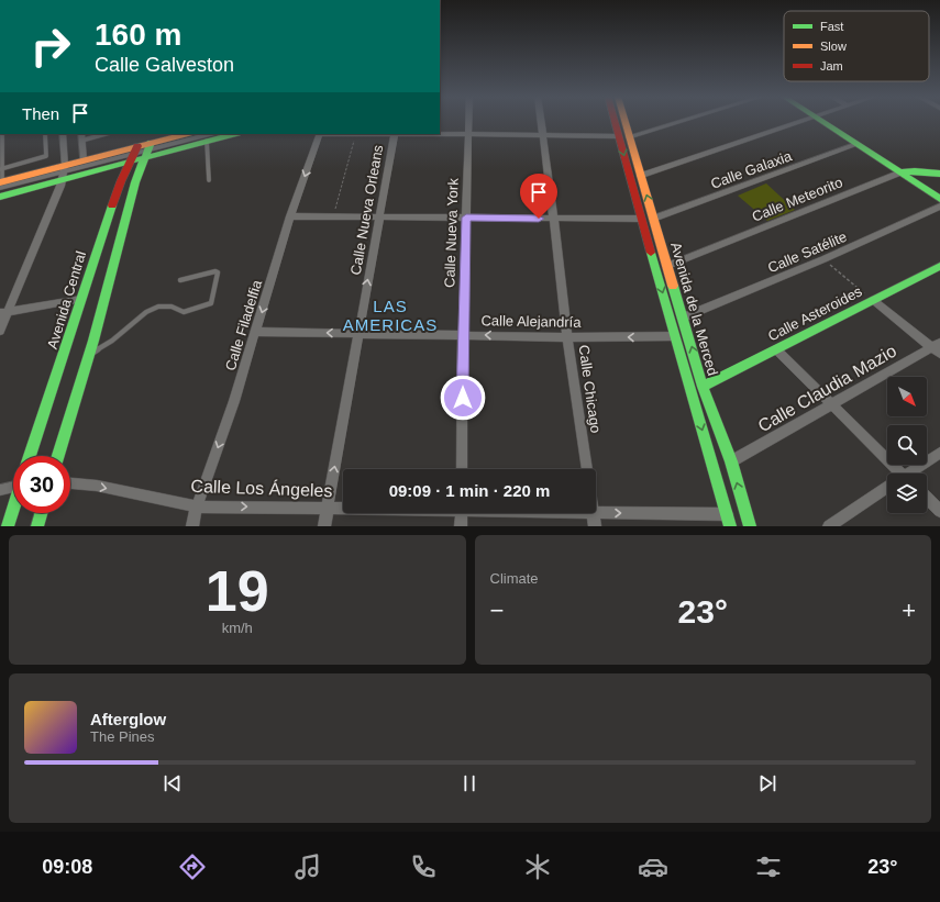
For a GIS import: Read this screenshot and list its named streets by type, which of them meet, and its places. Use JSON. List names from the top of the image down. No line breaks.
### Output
{"streets":{"street":["Calle Galaxia","Calle Meteorito","Calle Nueva Orleans","Calle Nueva York","Calle Satélite","Avenida Central","Avenida de la Merced","Calle Asteroides","Calle Alejandría","Calle Filadelfia","Calle Claudia Mazio","Calle Chicago","Calle Los Ángeles"]},"crossings":[["Calle Galaxia","Avenida de la Merced"],["Calle Meteorito","Avenida de la Merced"],["Calle Nueva Orleans","Calle Alejandría"],["Calle Nueva Orleans","Calle Los Ángeles"],["Calle Nueva York","Calle Alejandría"],["Calle Satélite","Avenida de la Merced"],["Avenida de la Merced","Calle Asteroides"],["Avenida de la Merced","Calle Alejandría"],["Avenida de la Merced","Calle Claudia Mazio"],["Avenida de la Merced","Calle Los Ángeles"],["Calle Alejandría","Calle Filadelfia"],["Calle Alejandría","Calle Chicago"],["Calle Filadelfia","Calle Los Ángeles"],["Calle Chicago","Calle Los Ángeles"]],"one_way":["Calle Nueva Orleans","Calle Alejandría","Calle Filadelfia","Calle Los Ángeles"],"districts":["LAS AMERICAS"],"legend":["Fast","Slow","Jam"],"north":"bottom right","page":{"turn":["160 m","Calle Galveston"],"then":"Then","limit":"30","trip":"09:09 · 1 min · 220 m","tile":[["19","km/h"],"Climate"],"heat":["−","23°","+"],"song":["Afterglow","The Pines"],"tabs":["09:08","23°"]}}
